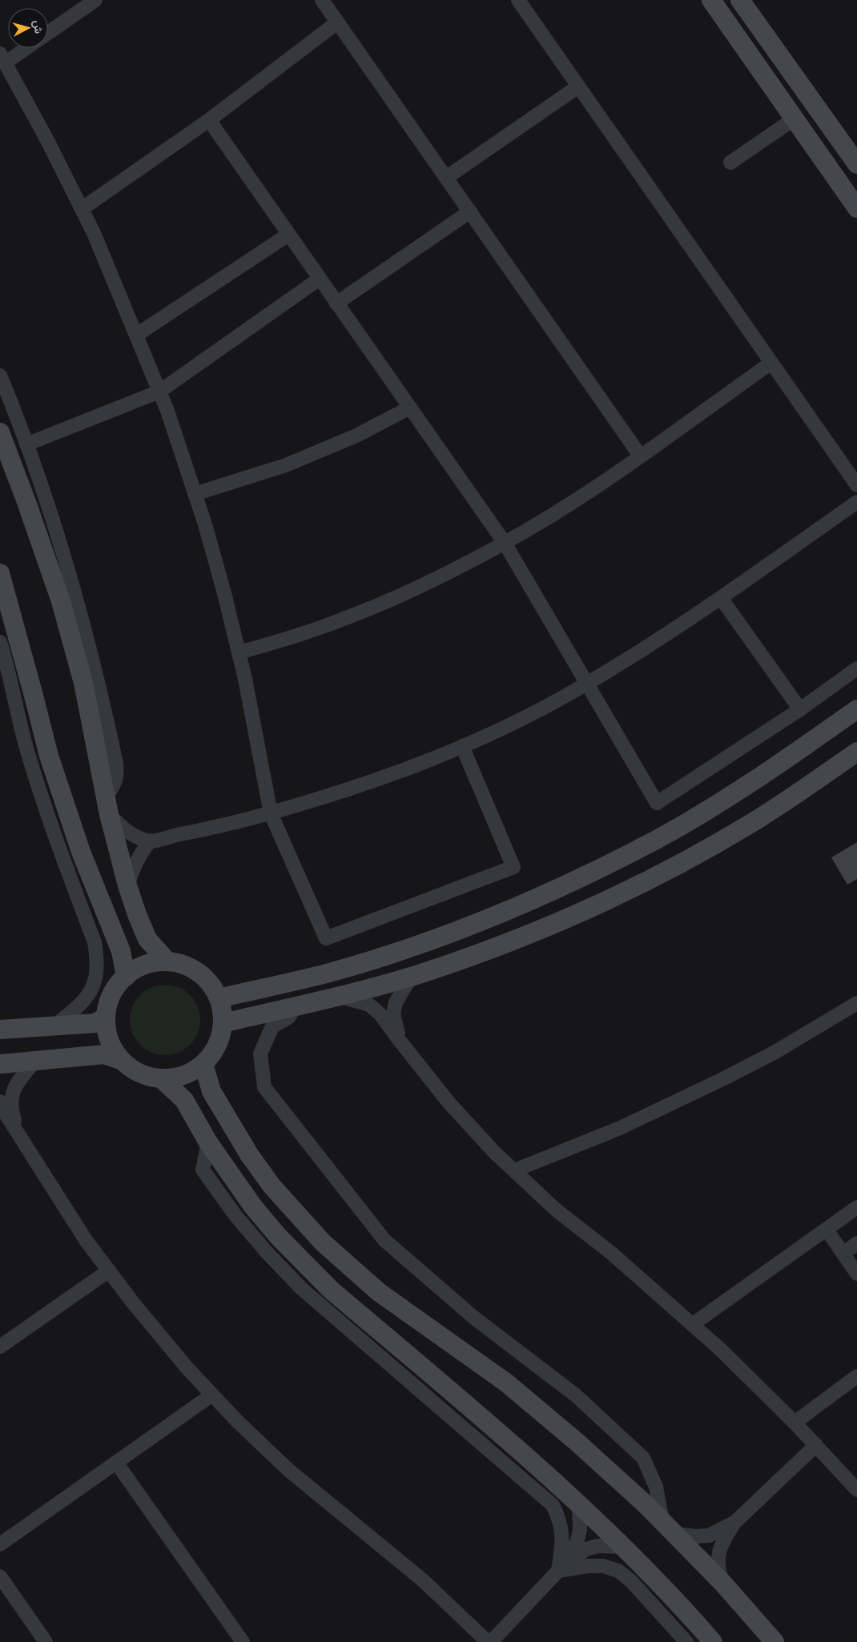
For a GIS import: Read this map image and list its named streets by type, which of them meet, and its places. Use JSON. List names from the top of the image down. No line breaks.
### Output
{"north":"right"}
